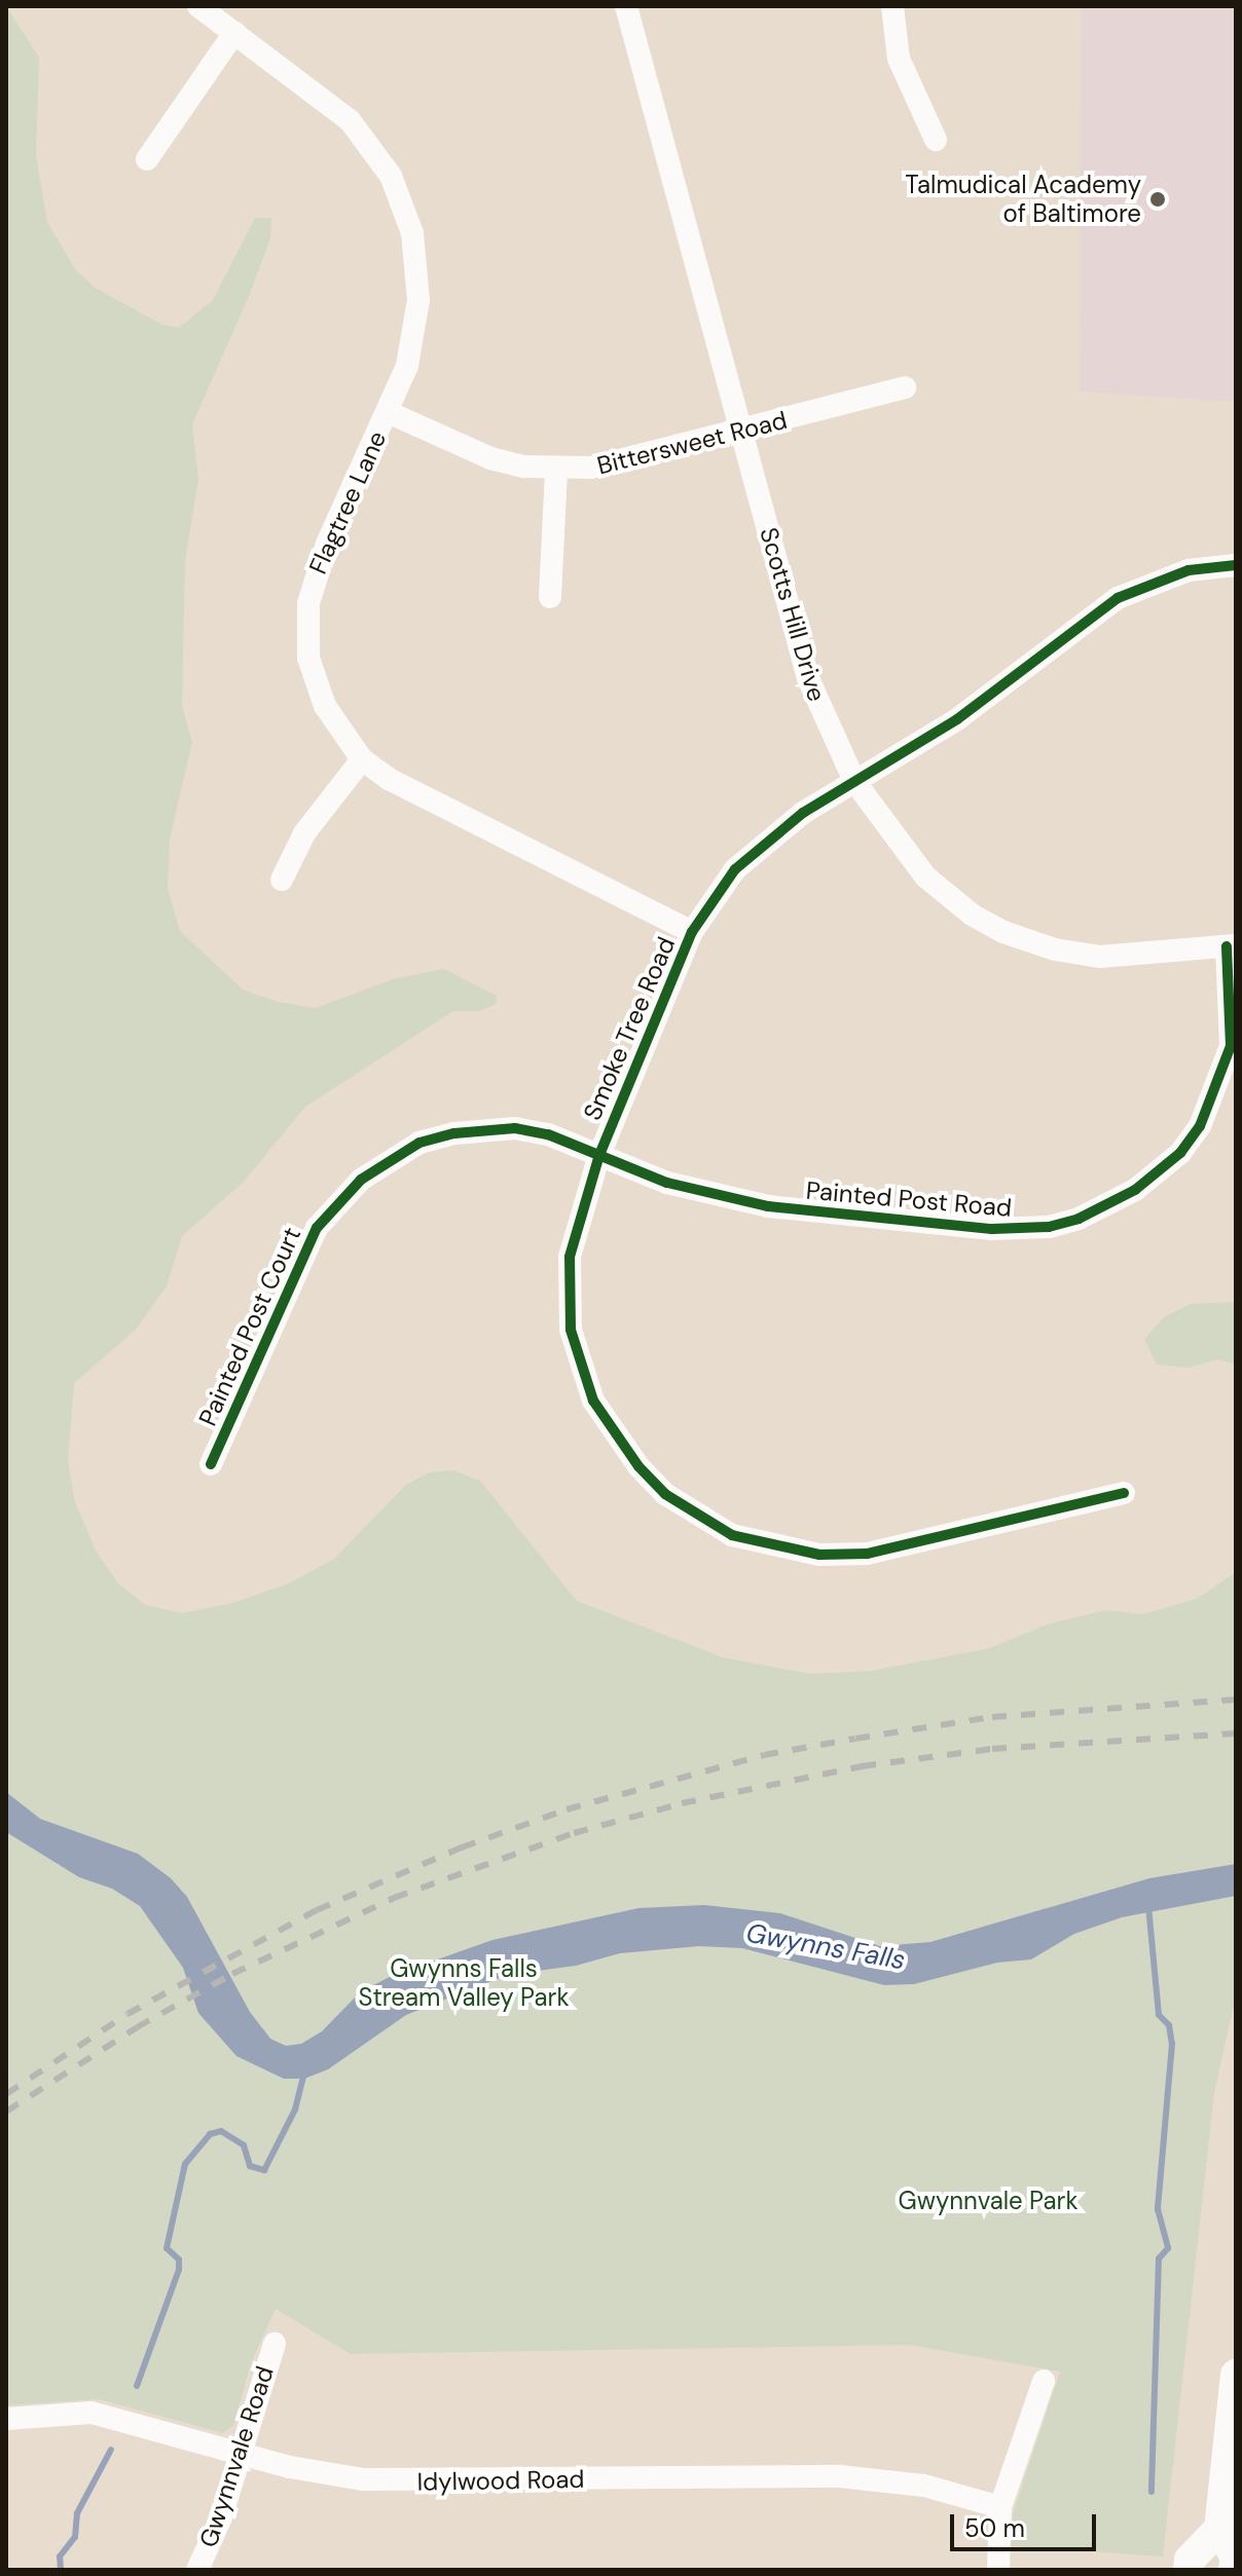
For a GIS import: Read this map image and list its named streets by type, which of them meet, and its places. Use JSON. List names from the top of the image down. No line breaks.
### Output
{"streets":{"street":["Bittersweet Road","Flagtree Lane","Scotts Hill Drive","Smoke Tree Road","Painted Post Road","Painted Post Court","Gwynnvale Road","Idylwood Road"]},"crossings":[["Bittersweet Road","Flagtree Lane"],["Bittersweet Road","Scotts Hill Drive"],["Flagtree Lane","Smoke Tree Road"],["Scotts Hill Drive","Smoke Tree Road"],["Scotts Hill Drive","Painted Post Road"],["Smoke Tree Road","Painted Post Road"],["Smoke Tree Road","Painted Post Court"],["Painted Post Road","Painted Post Court"],["Gwynnvale Road","Idylwood Road"]],"water":["Gwynns Falls"],"parks":["Gwynns Falls Stream Valley Park","Gwynnvale Park"],"places":["Talmudical Academy of Baltimore"],"scale_bar":"50 m"}
